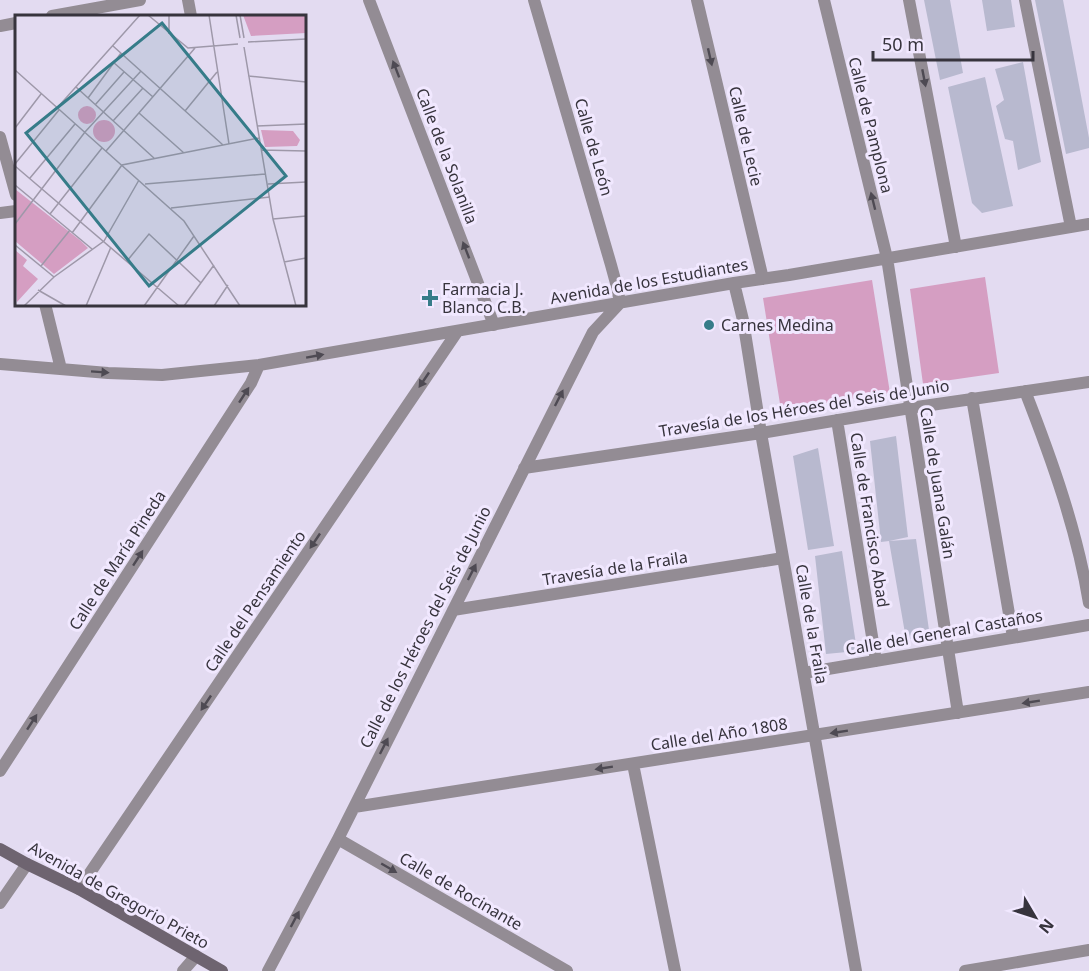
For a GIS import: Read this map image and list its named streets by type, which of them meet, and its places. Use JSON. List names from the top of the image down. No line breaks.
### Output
{"streets":{"street":["Calle de Pamplona","Calle de Lecie","Calle de León","Calle de la Solanilla","Avenida de los Estudiantes","Travesía de los Héroes del Seis de Junio","Calle de Juana Galán","Calle de Francisco Abad","Calle de María Pineda","Travesía de la Fraila","Calle del Pensamiento","Calle de la Fraila","Calle de los Héroes del Seis de Junio","Calle del General Castaños","Calle del Año 1808","Calle de Rocinante","Avenida de Gregorio Prieto"]},"crossings":[["Calle de Pamplona","Avenida de los Estudiantes"],["Calle de Pamplona","Calle de Juana Galán"],["Calle de Lecie","Avenida de los Estudiantes"],["Calle de León","Avenida de los Estudiantes"],["Calle de León","Calle de los Héroes del Seis de Junio"],["Calle de la Solanilla","Avenida de los Estudiantes"],["Avenida de los Estudiantes","Calle de Juana Galán"],["Avenida de los Estudiantes","Calle de María Pineda"],["Avenida de los Estudiantes","Calle del Pensamiento"],["Avenida de los Estudiantes","Calle de la Fraila"],["Avenida de los Estudiantes","Calle de los Héroes del Seis de Junio"],["Travesía de los Héroes del Seis de Junio","Calle de Juana Galán"],["Travesía de los Héroes del Seis de Junio","Calle de Francisco Abad"],["Travesía de los Héroes del Seis de Junio","Calle de la Fraila"],["Travesía de los Héroes del Seis de Junio","Calle de los Héroes del Seis de Junio"],["Calle de Juana Galán","Calle del General Castaños"],["Calle de Juana Galán","Calle del Año 1808"],["Calle de Francisco Abad","Calle del General Castaños"],["Travesía de la Fraila","Calle de la Fraila"],["Travesía de la Fraila","Calle de los Héroes del Seis de Junio"],["Calle del Pensamiento","Avenida de Gregorio Prieto"],["Calle de la Fraila","Calle del General Castaños"],["Calle de la Fraila","Calle del Año 1808"],["Calle de los Héroes del Seis de Junio","Calle del Año 1808"],["Calle de los Héroes del Seis de Junio","Calle de Rocinante"]],"one_way":["Calle de Lecie","Calle de la Solanilla","Avenida de los Estudiantes","Calle de María Pineda","Calle del Pensamiento","Calle de los Héroes del Seis de Junio","Calle del Año 1808","Calle de Rocinante"],"places":{"health":["Farmacia J. Blanco C.B."],"other":["Carnes Medina"]},"scale_bar":"50 m","north":"bottom right"}
